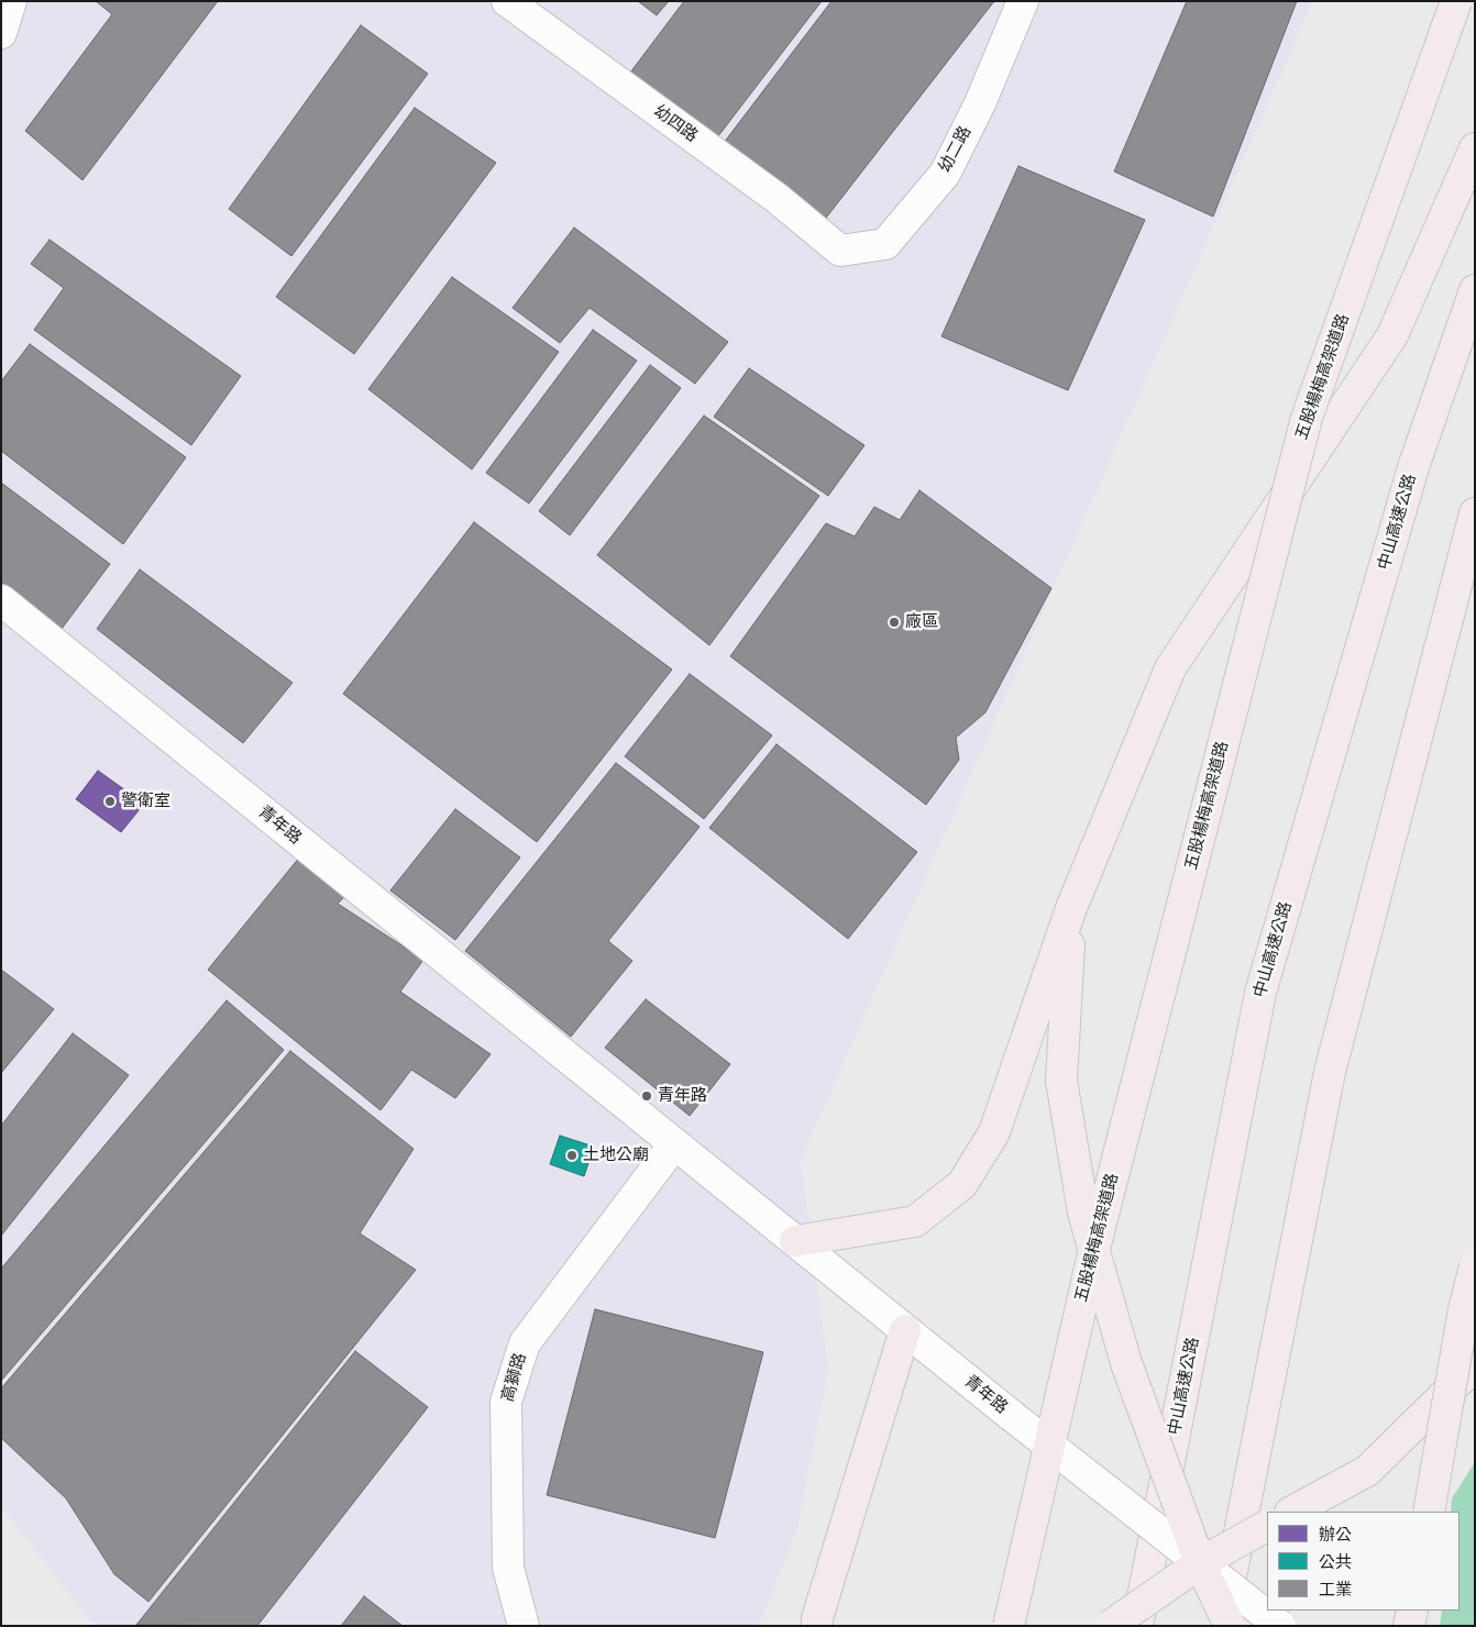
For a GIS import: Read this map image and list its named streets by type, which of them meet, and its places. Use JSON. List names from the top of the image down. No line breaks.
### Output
{"streets":{"highway":["五股楊梅高架道路","中山高速公路"],"street":["幼四路","幼二路","青年路","高獅路"]},"crossings":[["幼四路","幼二路"],["青年路","高獅路"]],"places":["廠區","警衛室","青年路","土地公廟"],"legend":["辦公","公共","工業"]}
